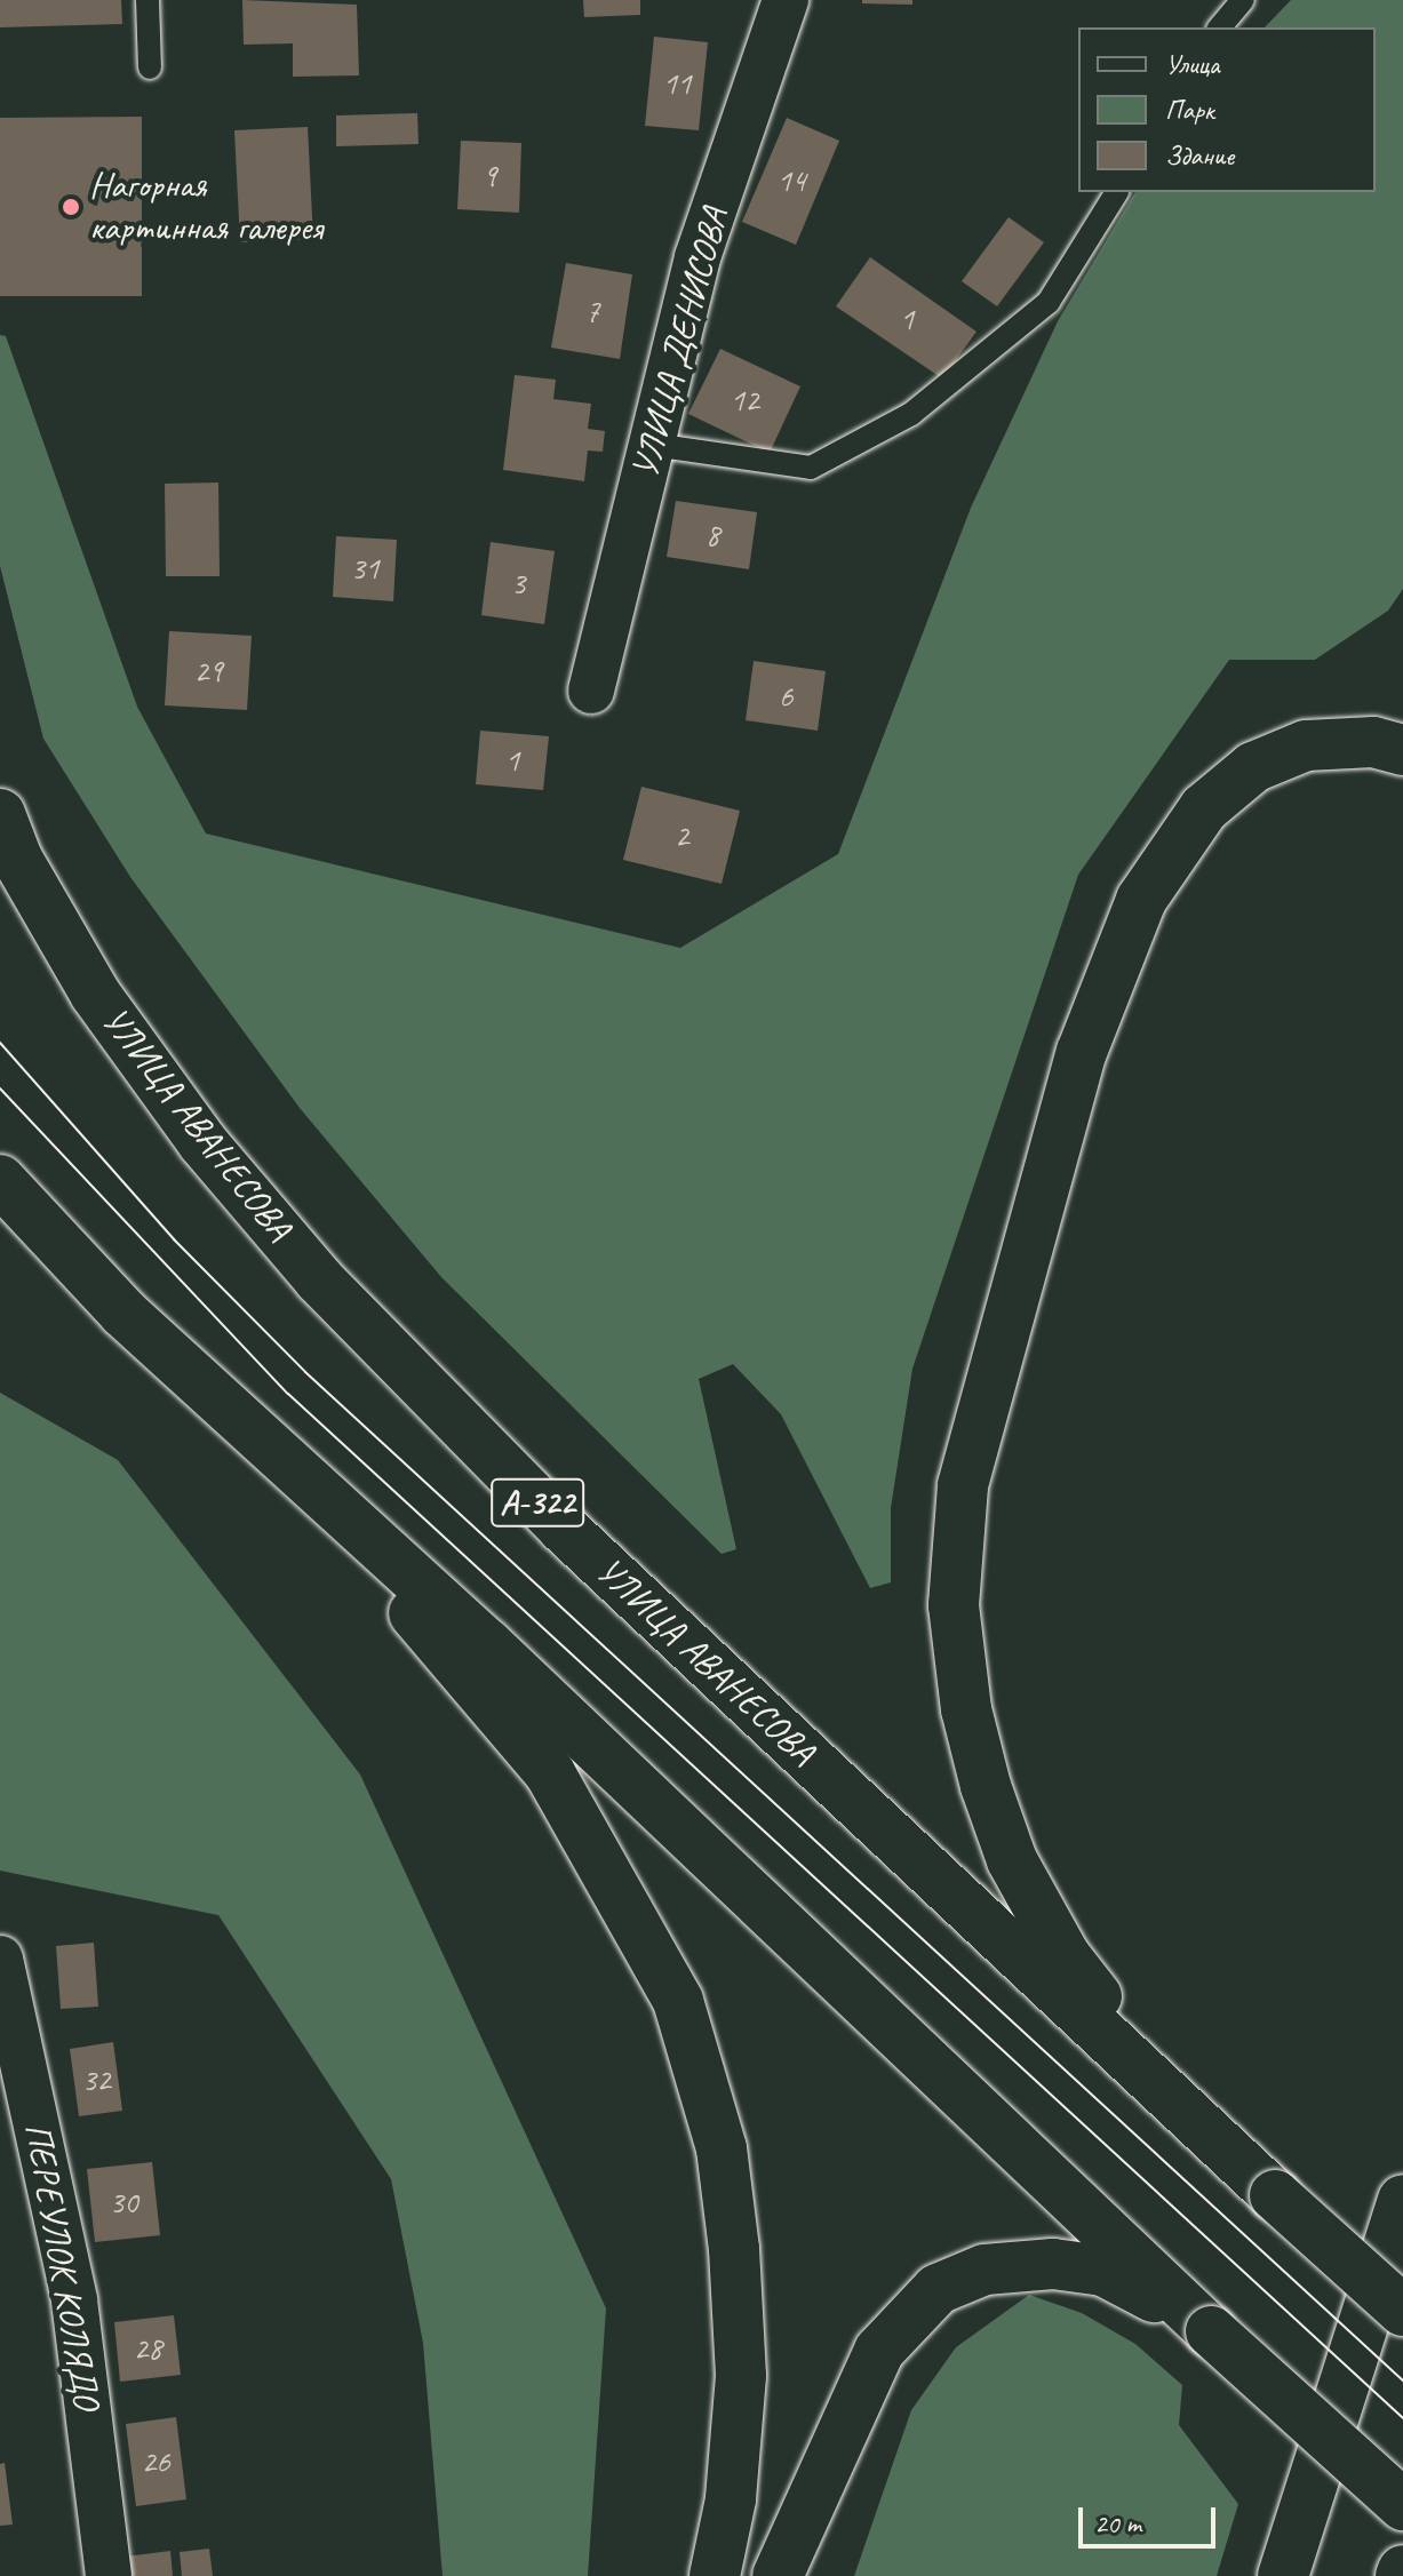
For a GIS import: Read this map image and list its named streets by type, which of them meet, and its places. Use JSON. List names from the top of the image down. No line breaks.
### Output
{"streets":{"highway":["УЛИЦА АВАНЕСОВА","А-322"],"street":["УЛИЦА ДЕНИСОВА","ПЕРЕУЛОК КОЛЯДО"]},"places":["Нагорная картинная галерея"],"house_numbers":["11","9","14","7","1","12","8","31","3","29","6","1","2","32","30","28","26"],"legend":["Улица","Парк","Здание"],"scale_bar":"20 m"}
